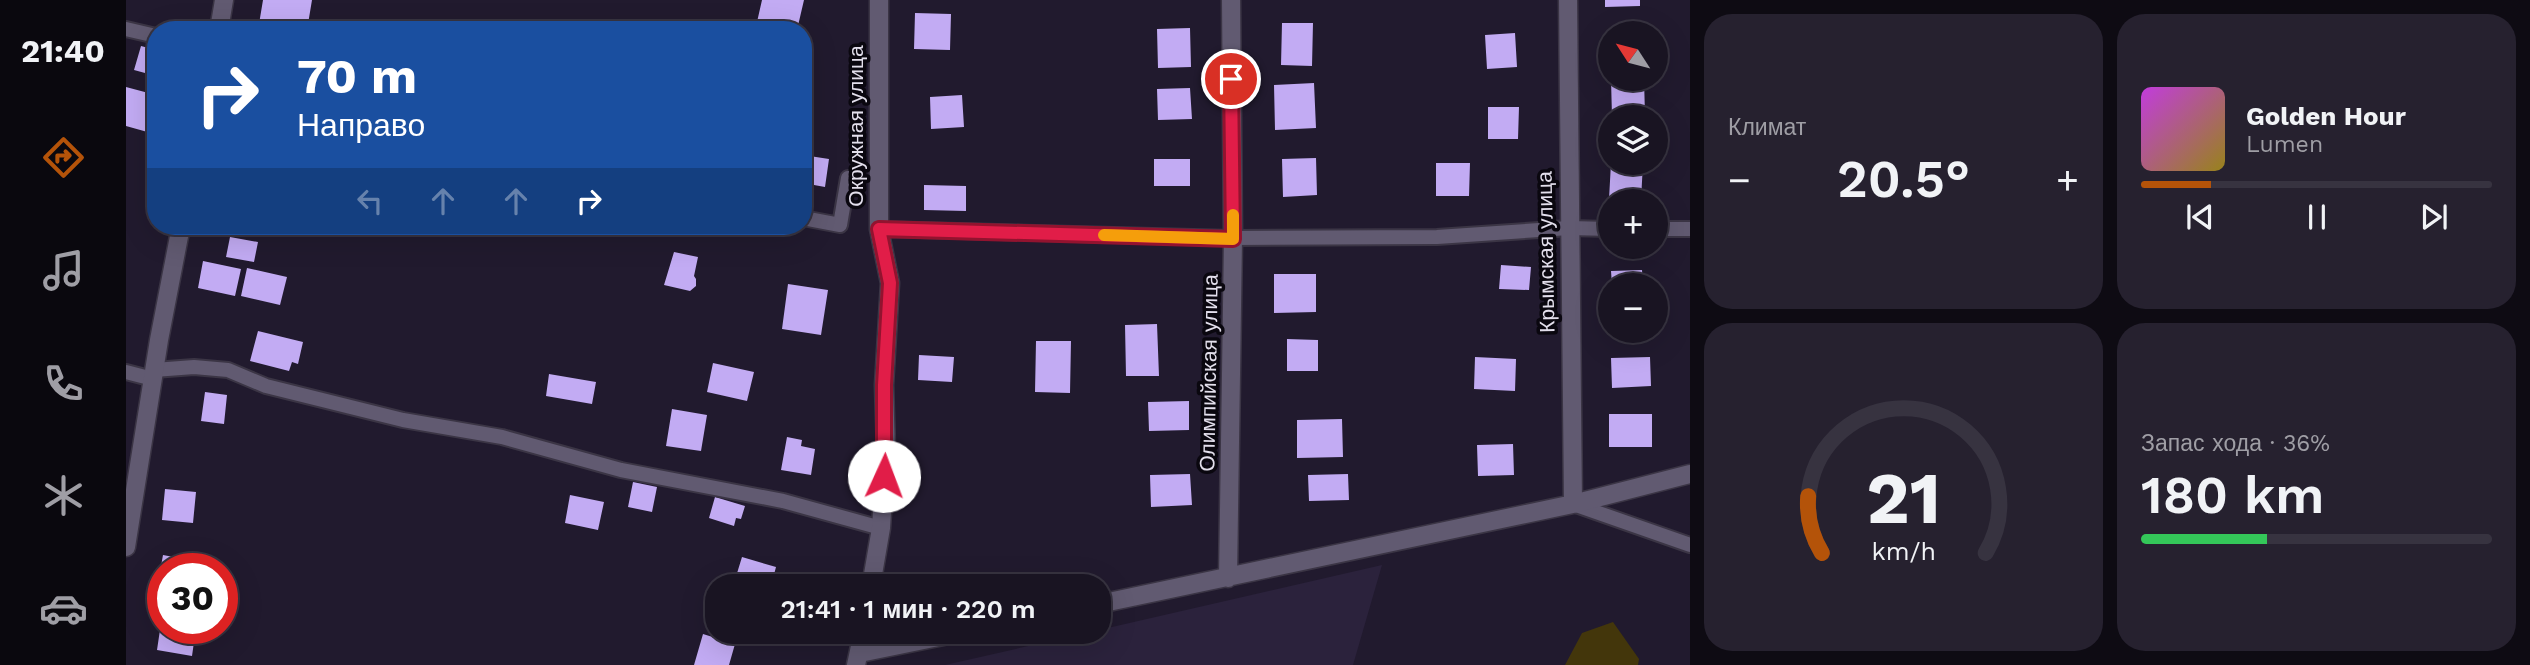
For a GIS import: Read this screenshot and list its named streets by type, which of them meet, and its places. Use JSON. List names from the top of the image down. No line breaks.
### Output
{"streets":{"street":["Окружная улица","Крымская улица","Олимпийская улица"]},"north":"top left","page":{"tabs":"21:40","tile":["Климат",["Запас хода · 36%","180 km"]],"map_buttons":["+","−"],"turn":["70 m","Направо"],"song":["Golden Hour","Lumen"],"heat":["−","20.5°","+"],"limit":"30","trip":"21:41 · 1 мин · 220 m","gauge":["21","km/h"]}}
